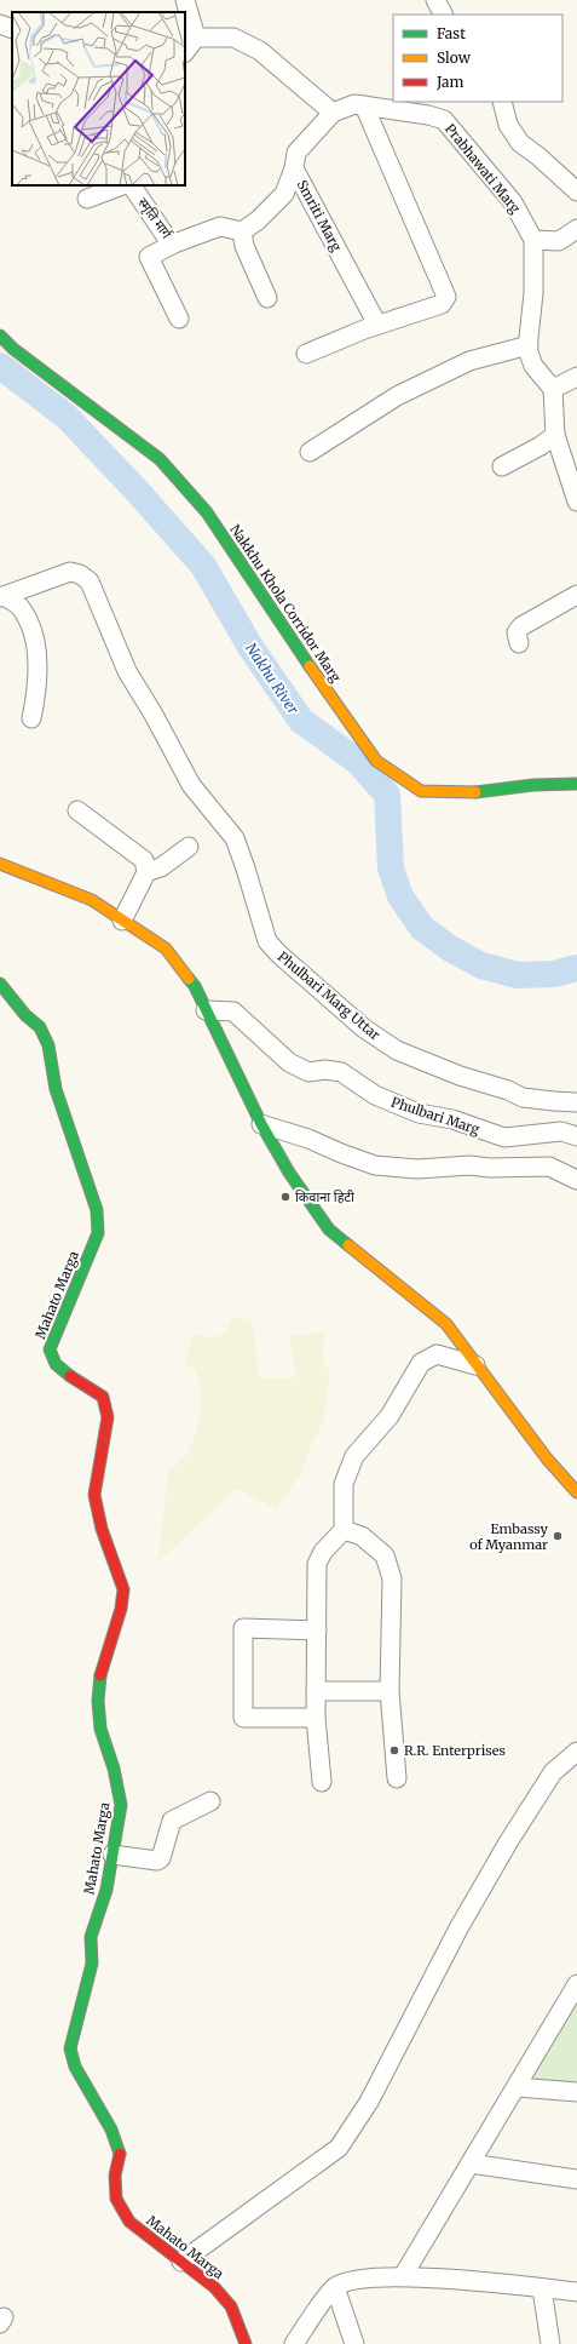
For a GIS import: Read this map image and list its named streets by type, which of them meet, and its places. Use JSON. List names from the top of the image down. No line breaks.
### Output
{"streets":{"street":["Prabhawati Marg","Smriti Marg","स्मृति मार्ग","Nakkhu Khola Corridor Marg","Phulbari Marg Uttar","Phulbari Marg","Mahato Marga"]},"crossings":[["Prabhawati Marg","Smriti Marg"]],"water":["Nakhu River"],"places":["किवाना हिटी","Embassy of Myanmar","R.R. Enterprises"],"legend":["Fast","Slow","Jam"]}
